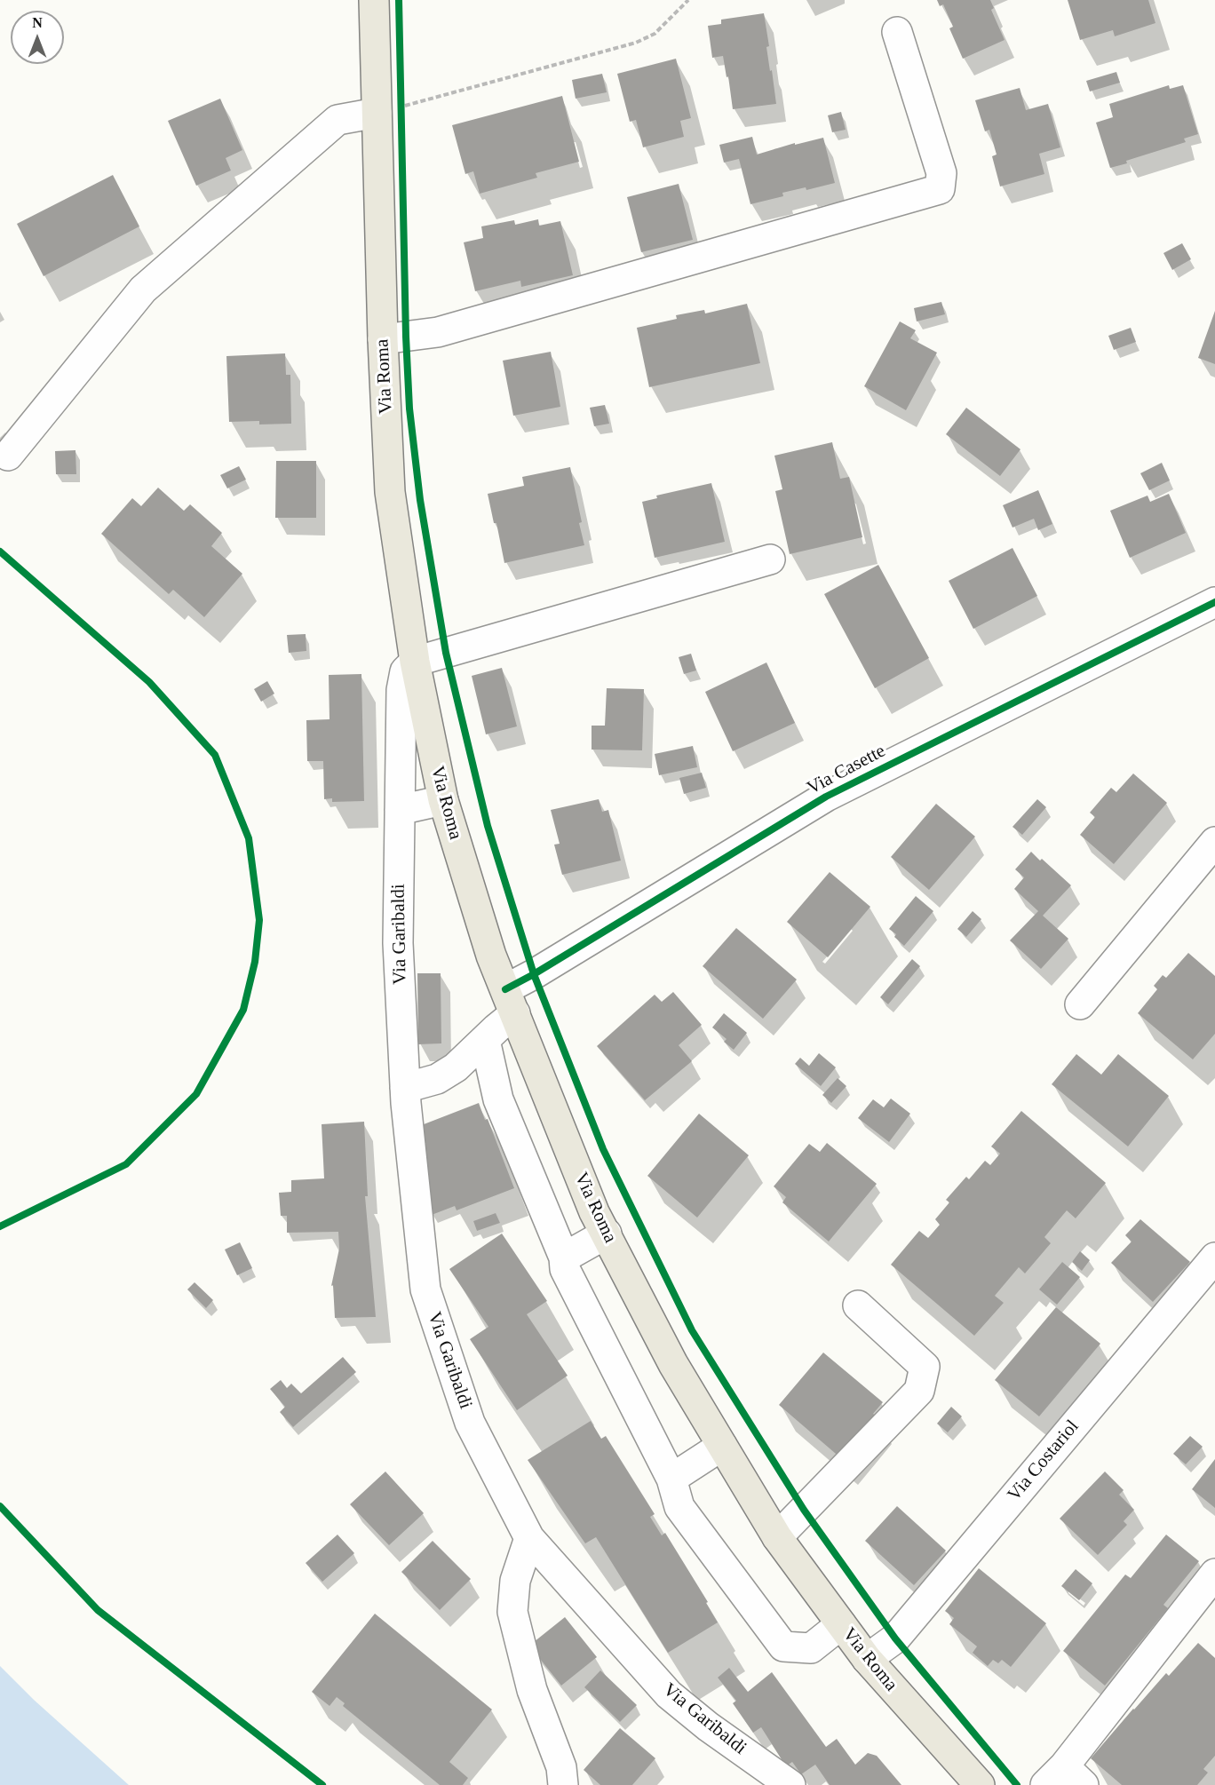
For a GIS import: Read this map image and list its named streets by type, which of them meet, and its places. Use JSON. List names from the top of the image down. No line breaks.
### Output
{"streets":{"main road":["Via Roma"],"street":["Via Casette","Via Garibaldi","Via Costariol"]},"crossings":[["Via Roma","Via Casette"],["Via Roma","Via Garibaldi"],["Via Roma","Via Costariol"],["Via Casette","Via Garibaldi"]],"north":"top"}
